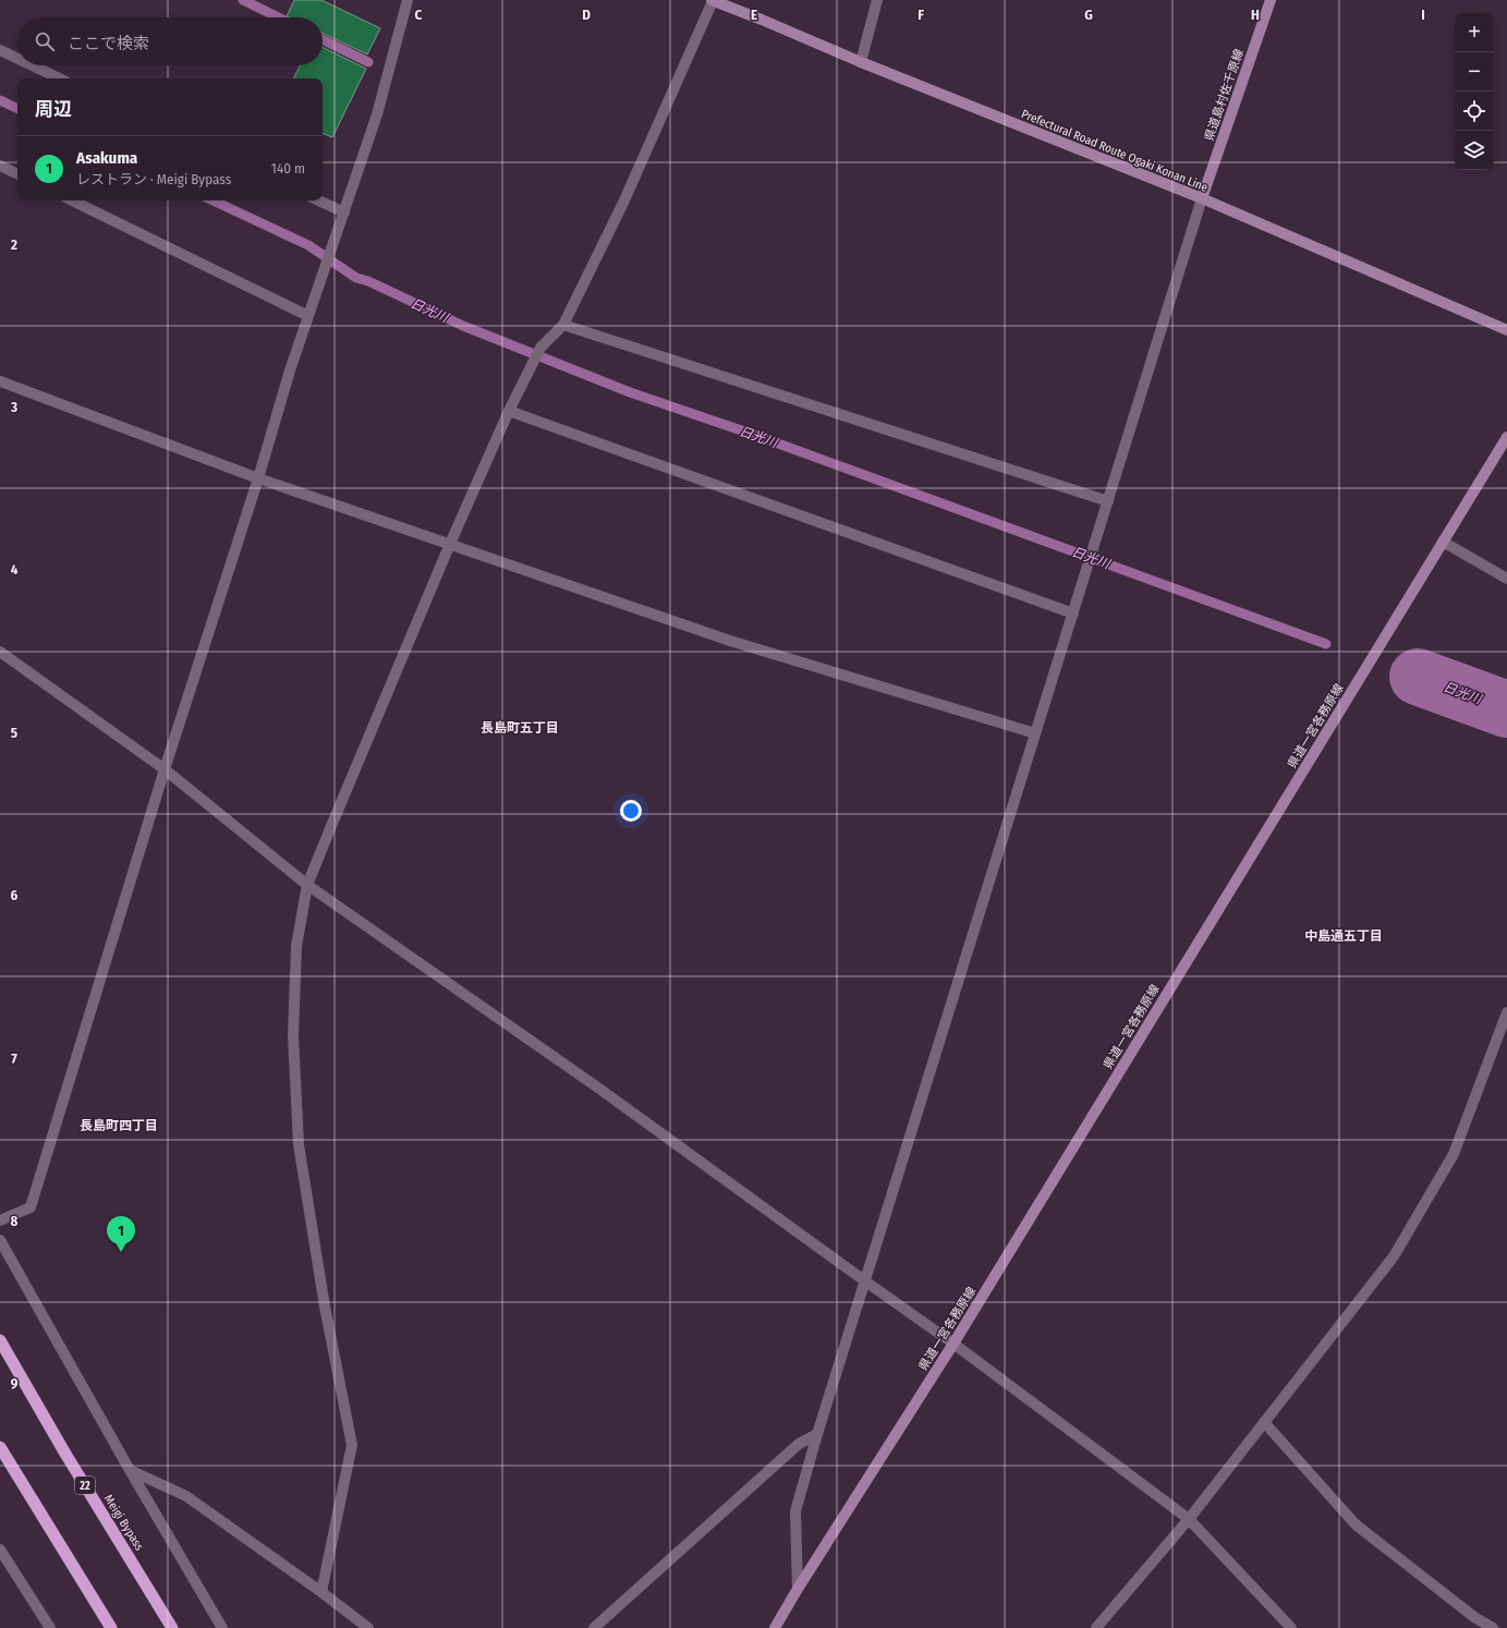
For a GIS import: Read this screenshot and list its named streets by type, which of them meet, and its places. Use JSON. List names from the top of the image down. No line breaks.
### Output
{"streets":{"highway":["22","Meigi Bypass"],"main road":["県道島村佐千原線","Prefectural Road Route Ogaki Konan Line","県道一宮各務原線"]},"crossings":[["県道島村佐千原線","Prefectural Road Route Ogaki Konan Line"]],"districts":["長島町五丁目","中島通五丁目","長島町四丁目"],"water":["日光川"],"page":{"map_buttons":["+","−"],"search":"ここで検索","heading":"周辺","list":[{"mark":"1","name":"Asakuma","note":"レストラン · Meigi Bypass","value":"140 m"}],"pins":"1"},"grid":{"columns":["C","D","E","F","G","H","I"],"rows":["2","3","4","5","6","7","8","9"]}}
